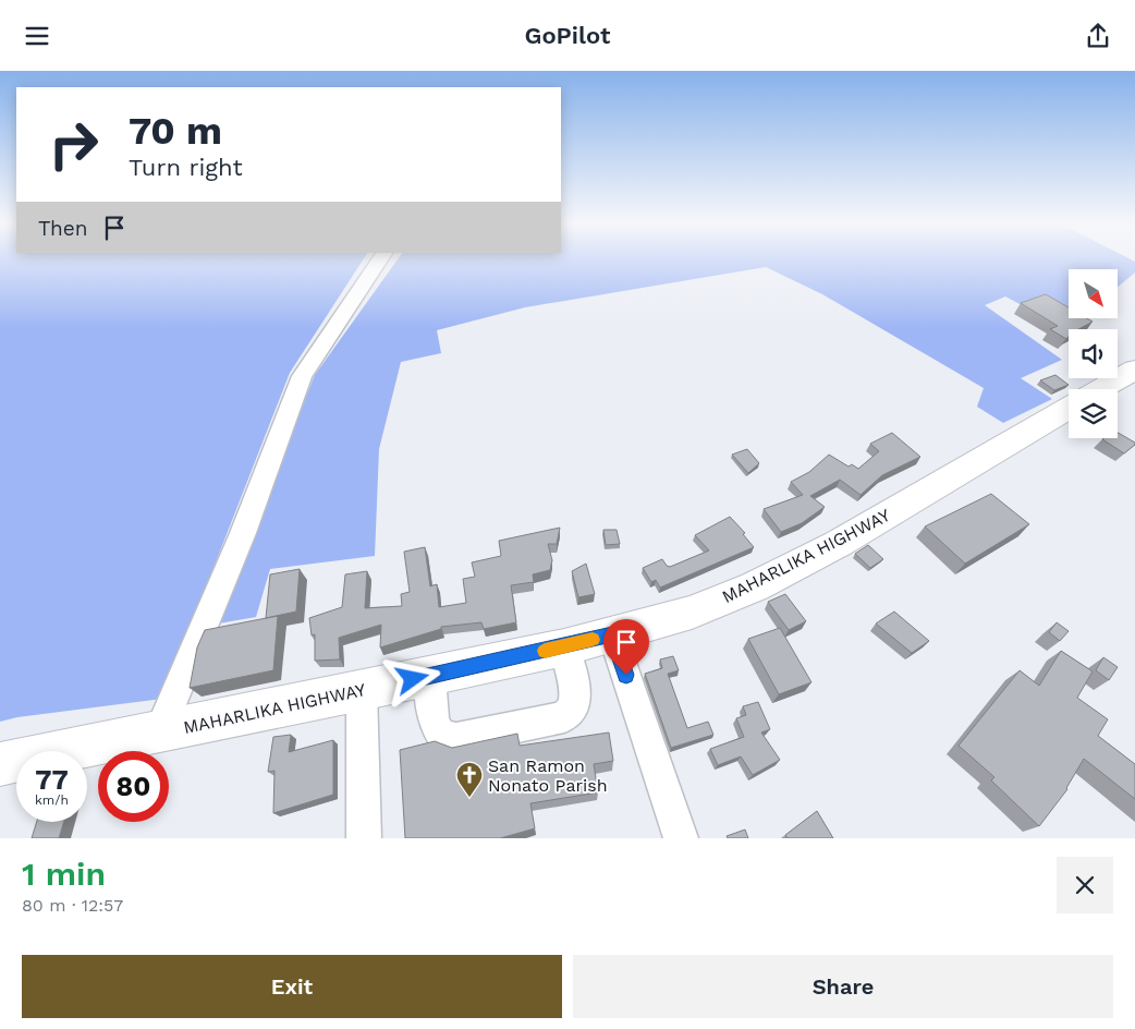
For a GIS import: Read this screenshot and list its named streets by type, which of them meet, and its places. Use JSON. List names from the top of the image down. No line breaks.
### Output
{"streets":{"highway":["MAHARLIKA HIGHWAY"]},"places":{"church":["San Ramon Nonato Parish"]},"north":"bottom right","page":{"header":"GoPilot","turn":["70 m","Turn right"],"then":"Then","speed":"77 km/h","limit":"80","heading":["1 min","80 m · 12:57"],"buttons":["Exit","Share"]}}
